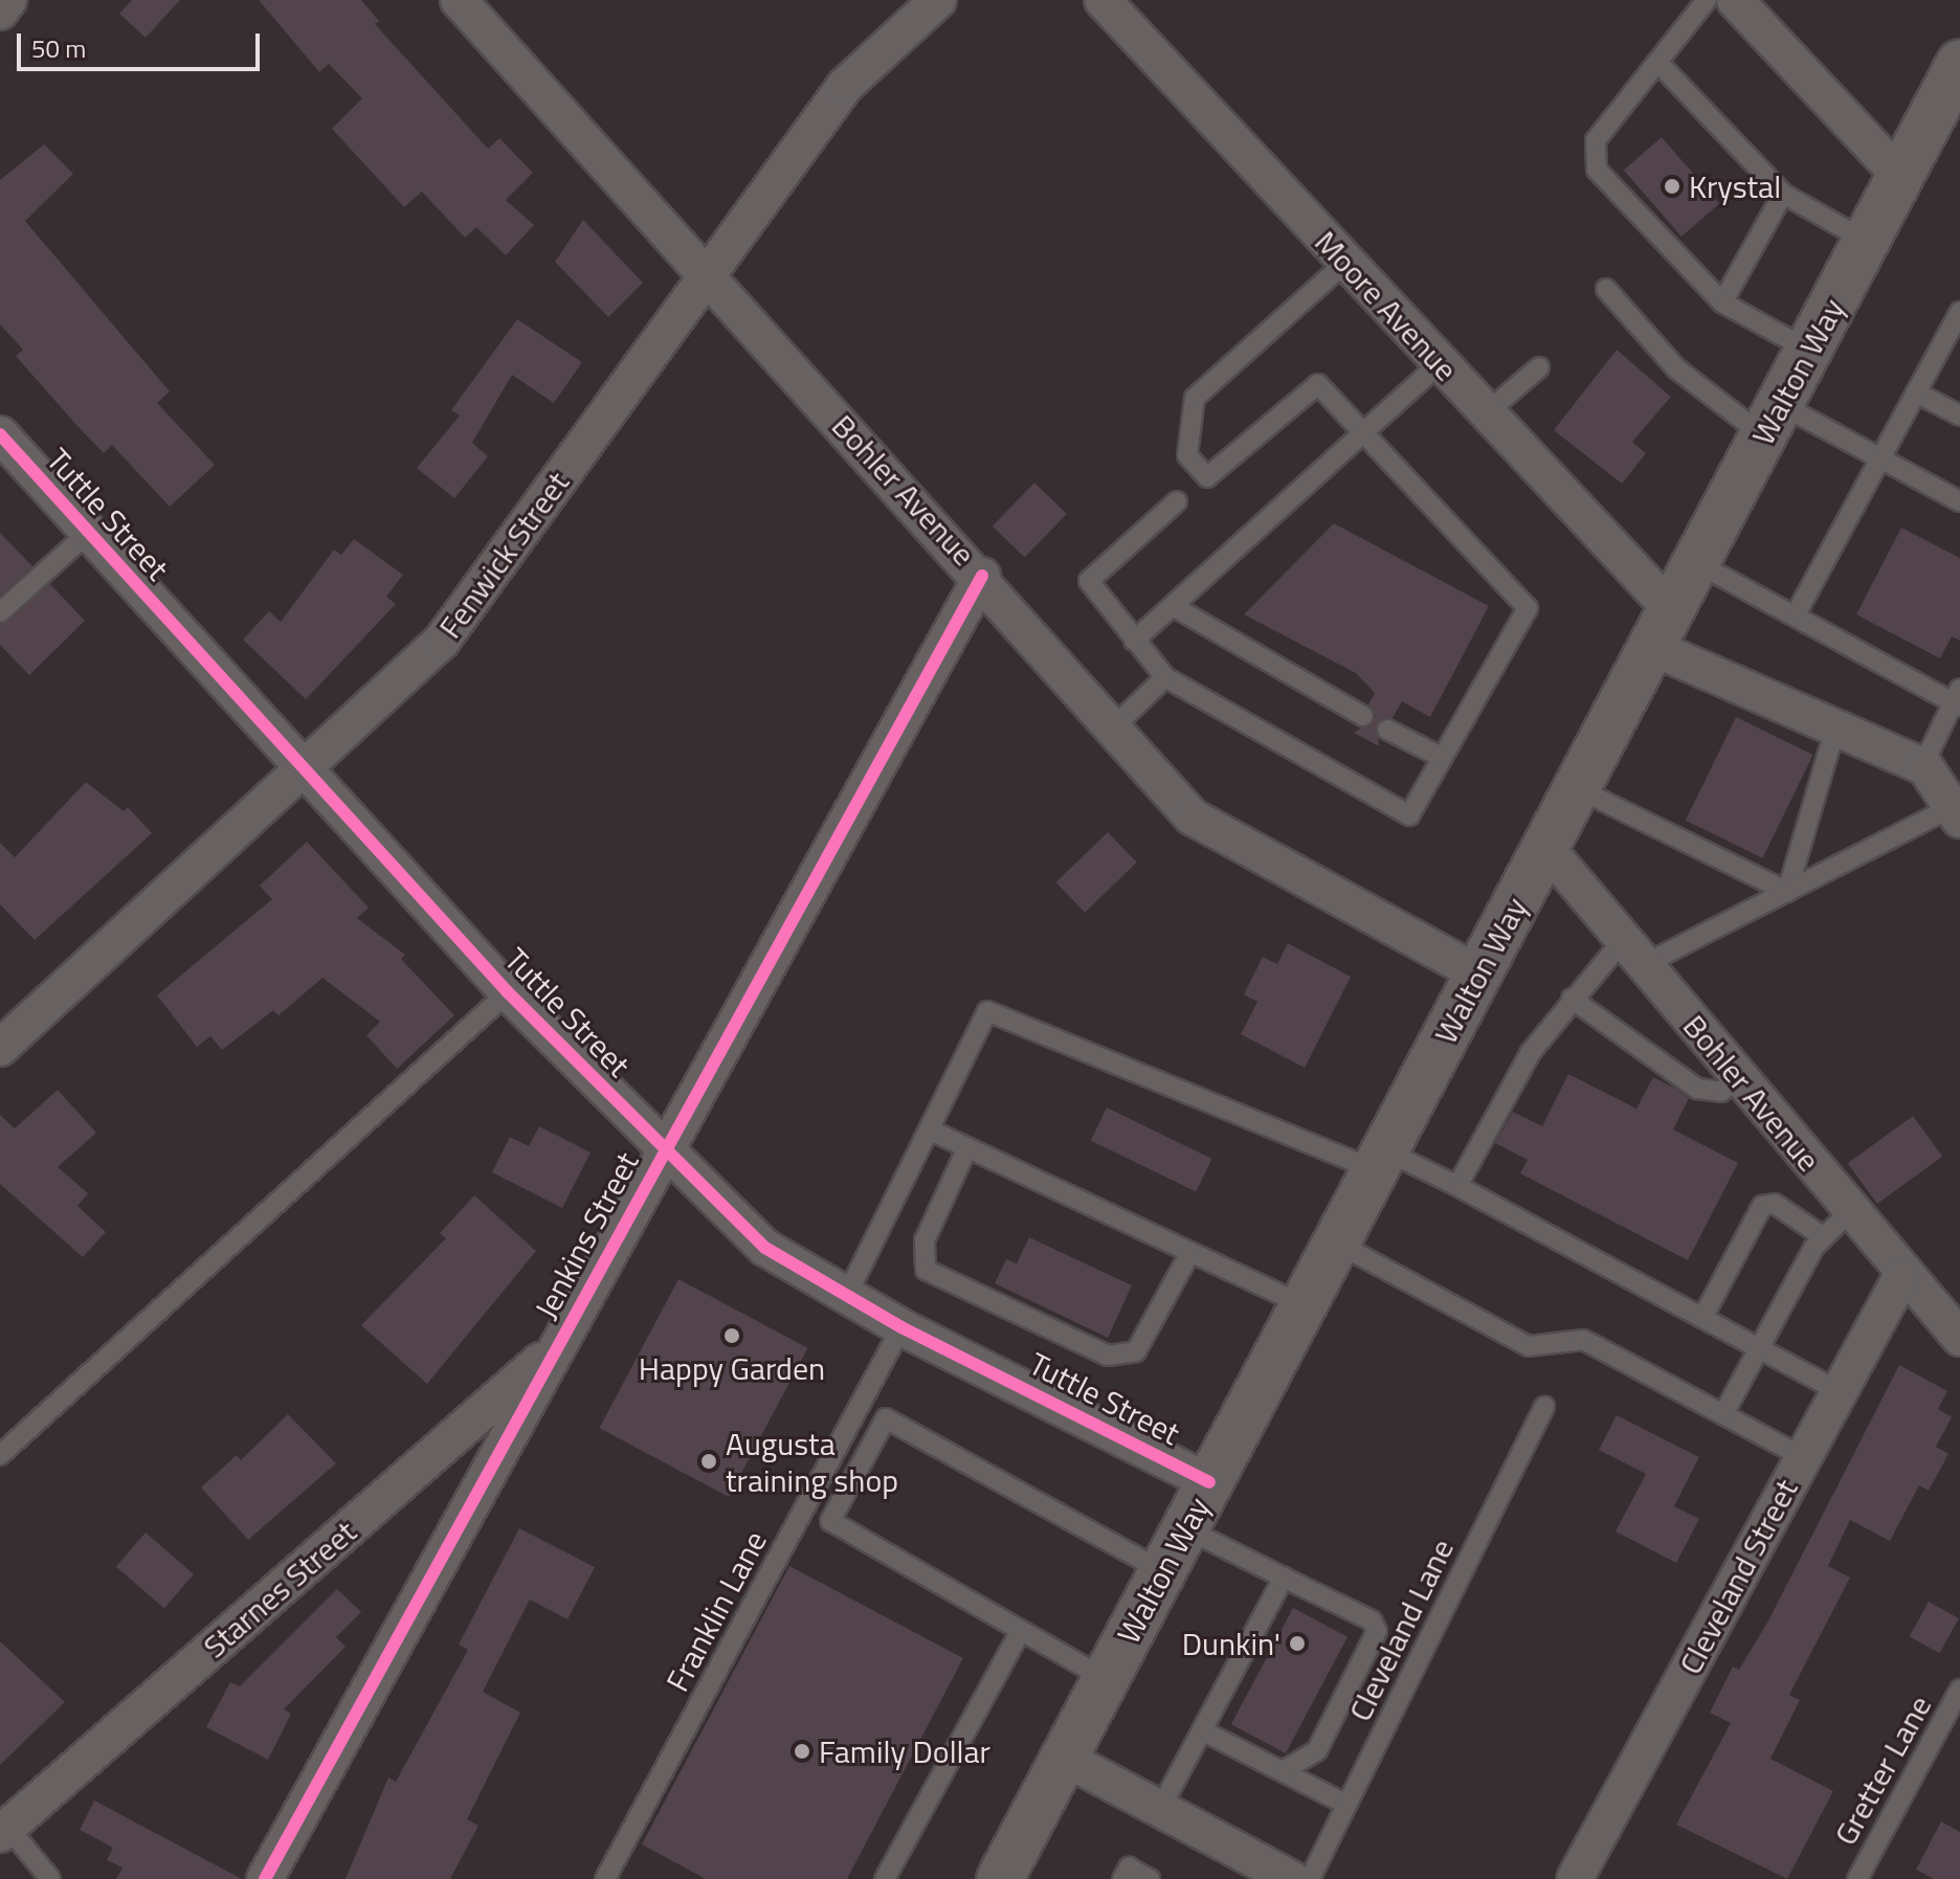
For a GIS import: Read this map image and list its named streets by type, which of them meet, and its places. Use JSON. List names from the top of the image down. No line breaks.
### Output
{"streets":{"main road":["Walton Way"],"street":["Moore Avenue","Bohler Avenue","Tuttle Street","Fenwick Street","Jenkins Street","Cleveland Street","Starnes Street"],"lane":["Franklin Lane","Cleveland Lane","Gretter Lane"]},"crossings":[["Moore Avenue","Walton Way"],["Walton Way","Bohler Avenue"],["Walton Way","Tuttle Street"],["Bohler Avenue","Fenwick Street"],["Bohler Avenue","Jenkins Street"],["Bohler Avenue","Cleveland Street"],["Tuttle Street","Fenwick Street"],["Tuttle Street","Jenkins Street"],["Tuttle Street","Franklin Lane"],["Jenkins Street","Starnes Street"]],"places":["Krystal","Happy Garden","Augusta training shop","Dunkin'","Family Dollar"],"scale_bar":"50 m"}
